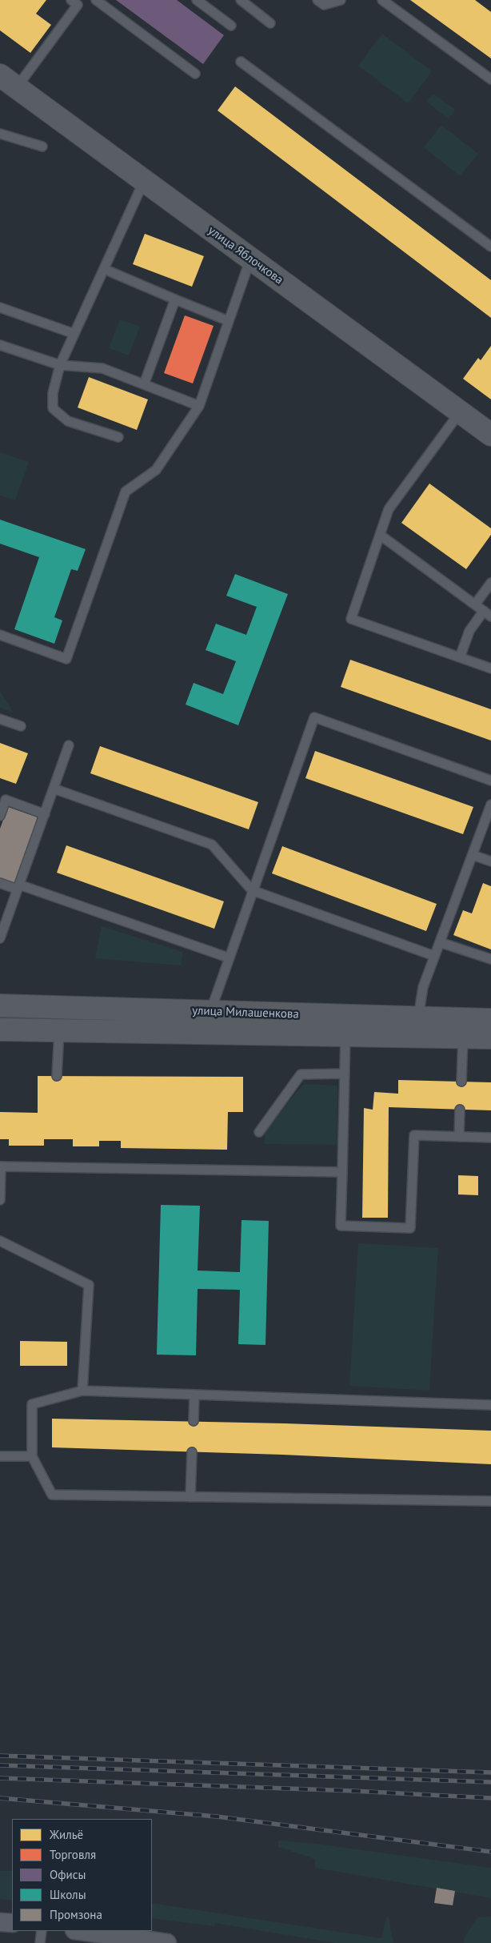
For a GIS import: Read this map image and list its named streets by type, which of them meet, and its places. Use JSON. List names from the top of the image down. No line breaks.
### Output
{"streets":{"main road":["улица Яблочкова","улица Милашенкова"]},"legend":["Жильё","Торговля","Офисы","Школы","Промзона"]}
